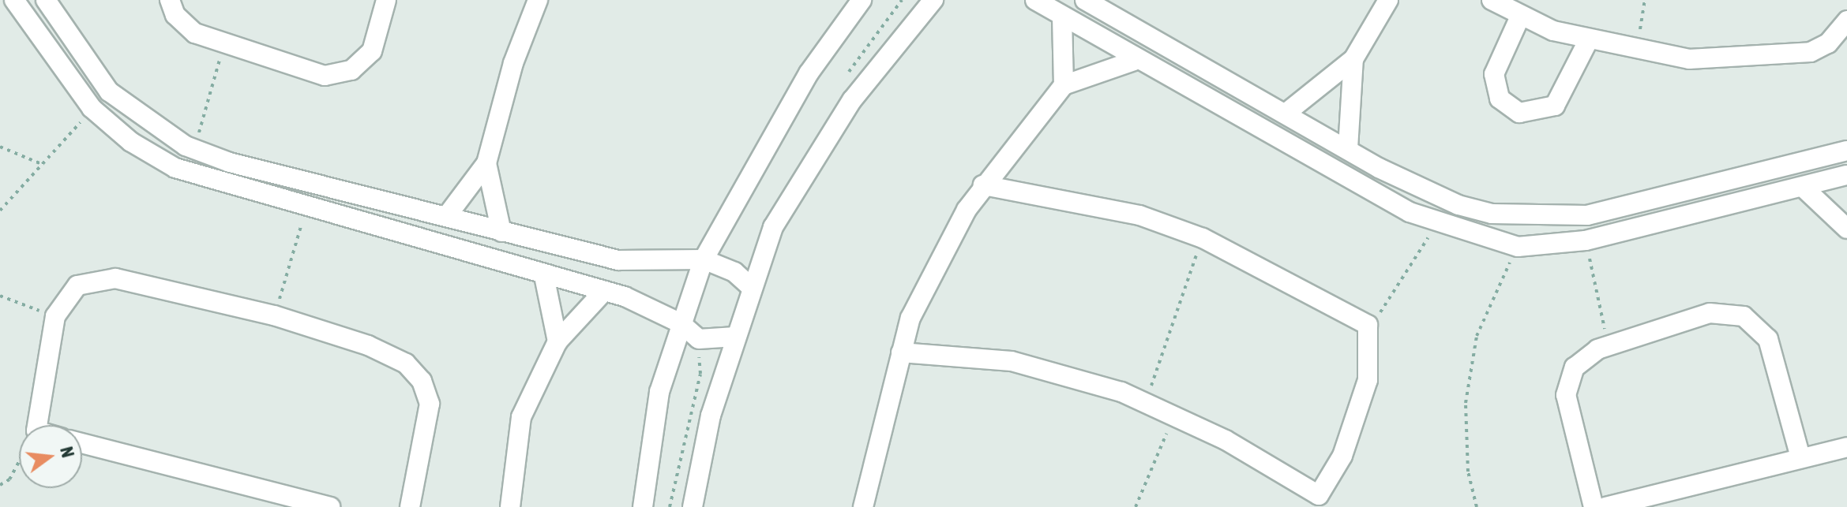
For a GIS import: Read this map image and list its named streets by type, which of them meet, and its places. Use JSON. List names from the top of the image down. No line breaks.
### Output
{"north":"right"}
